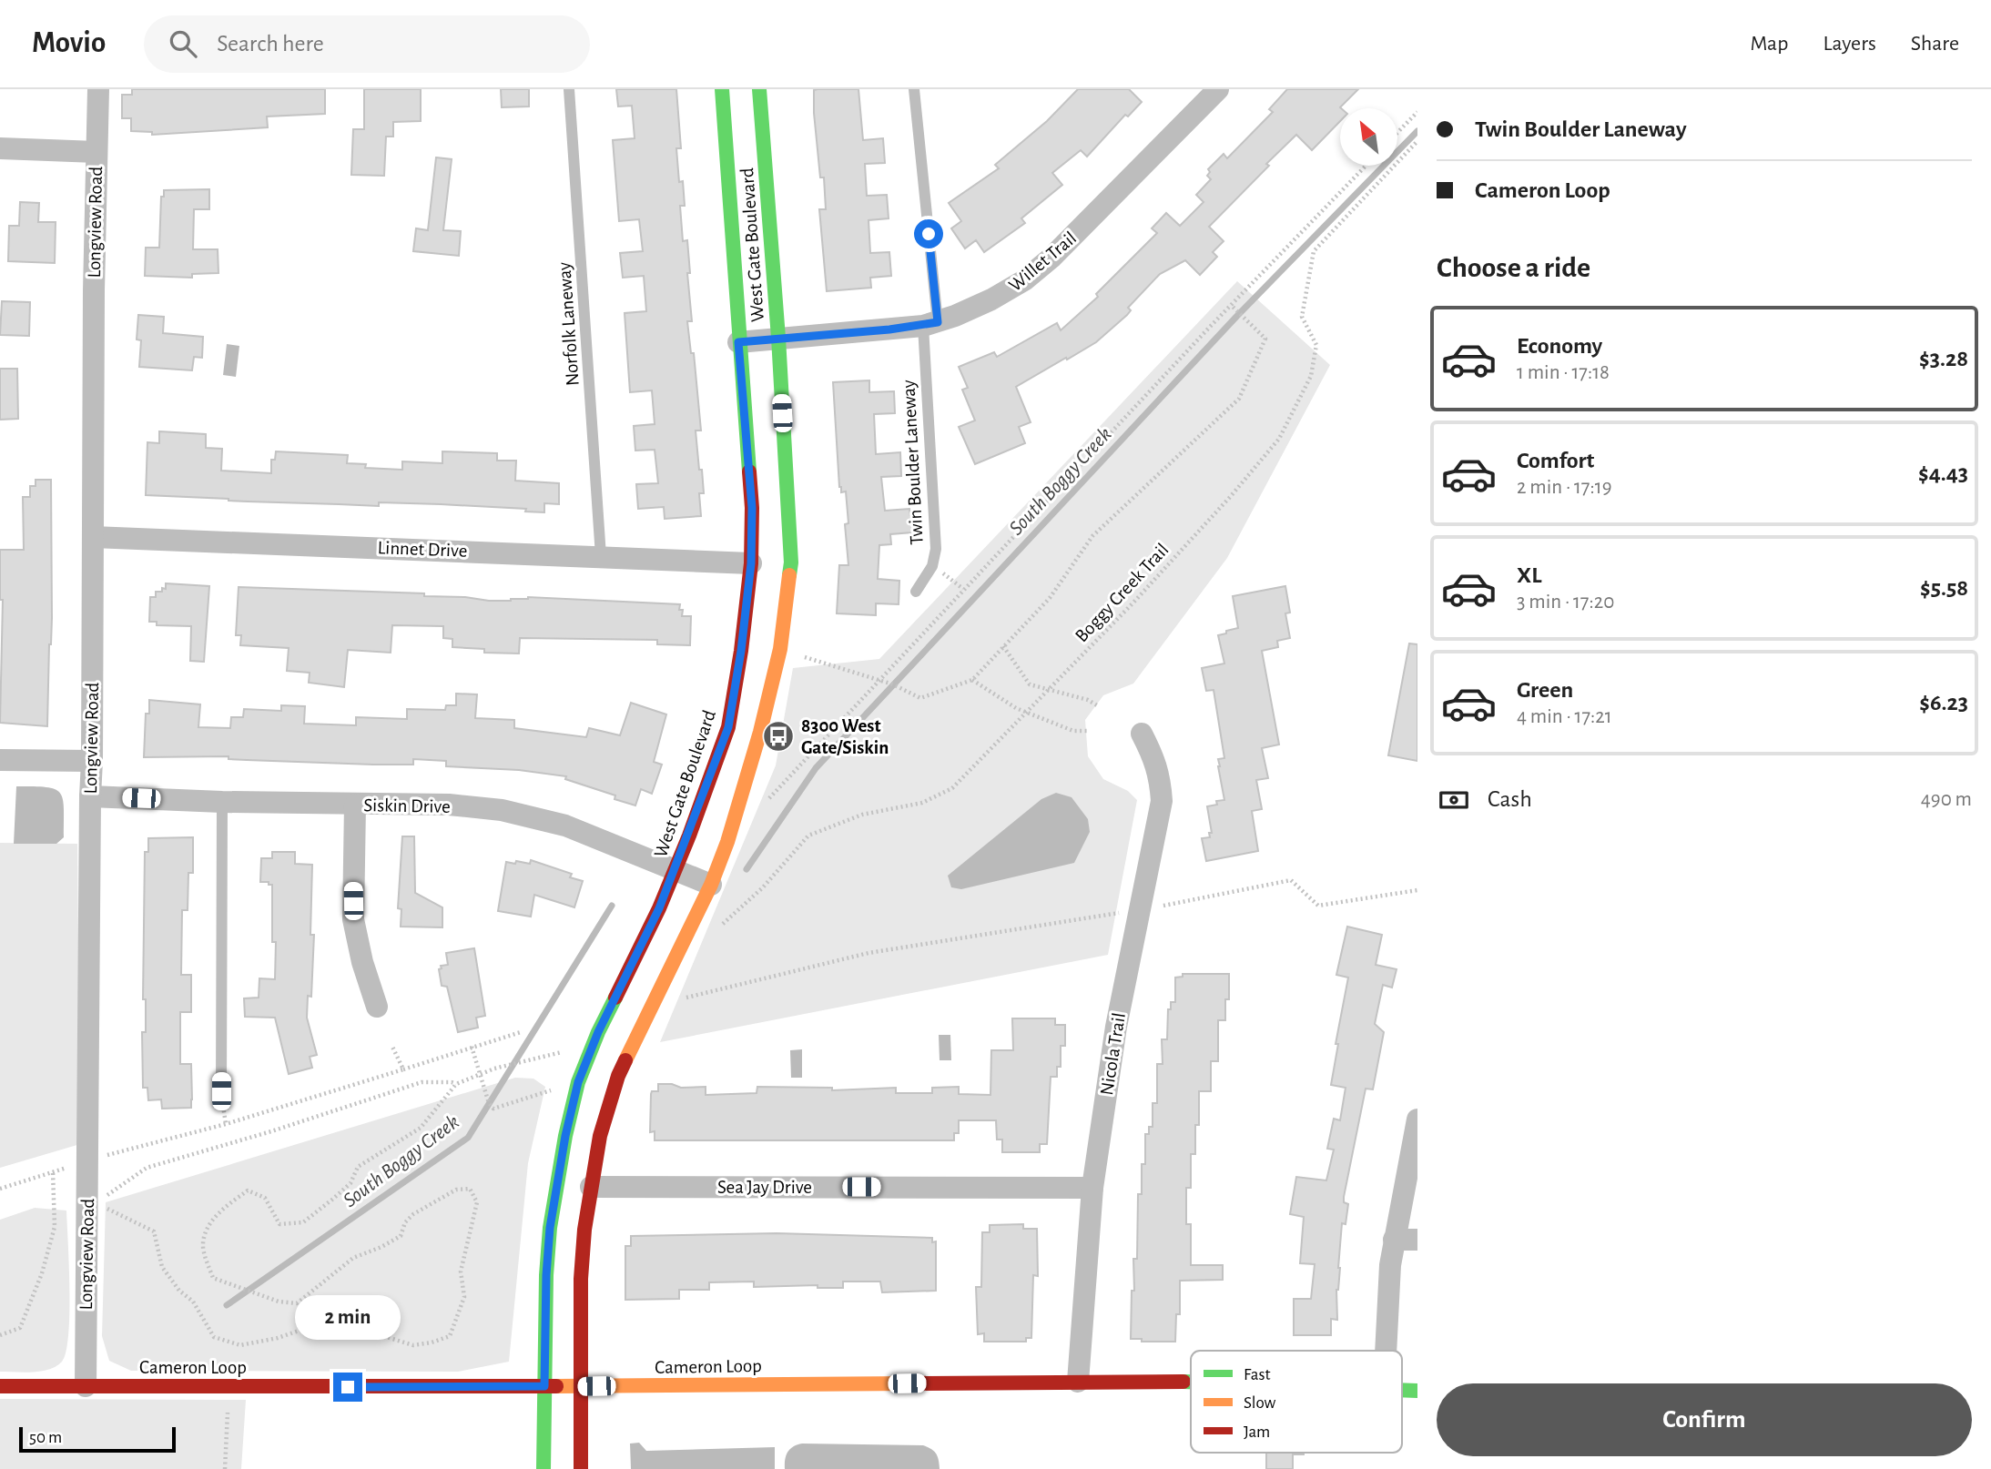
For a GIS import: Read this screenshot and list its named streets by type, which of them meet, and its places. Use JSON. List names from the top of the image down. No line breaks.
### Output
{"streets":{"main road":["West Gate Boulevard","Cameron Loop"],"street":["Longview Road","Willet Trail","Linnet Drive","Siskin Drive","Nicola Trail","Sea Jay Drive"],"lane":["Norfolk Laneway","Twin Boulder Laneway"],"path":["Boggy Creek Trail"]},"crossings":[["Longview Road","Linnet Drive"],["Longview Road","Siskin Drive"],["Longview Road","Cameron Loop"],["West Gate Boulevard","Willet Trail"],["West Gate Boulevard","Linnet Drive"],["West Gate Boulevard","Siskin Drive"],["West Gate Boulevard","Sea Jay Drive"],["West Gate Boulevard","Cameron Loop"],["Willet Trail","Twin Boulder Laneway"],["Norfolk Laneway","Linnet Drive"],["Nicola Trail","Sea Jay Drive"],["Nicola Trail","Cameron Loop"]],"water":["South Boggy Creek"],"places":{"bus stop":["8300 West Gate/Siskin"]},"legend":["Fast","Slow","Jam"],"scale_bar":"50 m","north":"top left","page":{"header":"Movio","search":"Search here","nav":["Map","Layers","Share"],"banner":["Twin Boulder Laneway","Cameron Loop"],"heading":"Choose a ride","list":[{"name":"Economy","note":"1 min · 17:18","value":"$3.28"},{"name":"Comfort","note":"2 min · 17:19","value":"$4.43"},{"name":"XL","note":"3 min · 17:20","value":"$5.58"},{"name":"Green","note":"4 min · 17:21","value":"$6.23"}],"pay":["Cash","490 m"],"bubble":"2 min","buttons":"Confirm","scale":"50 m"}}
